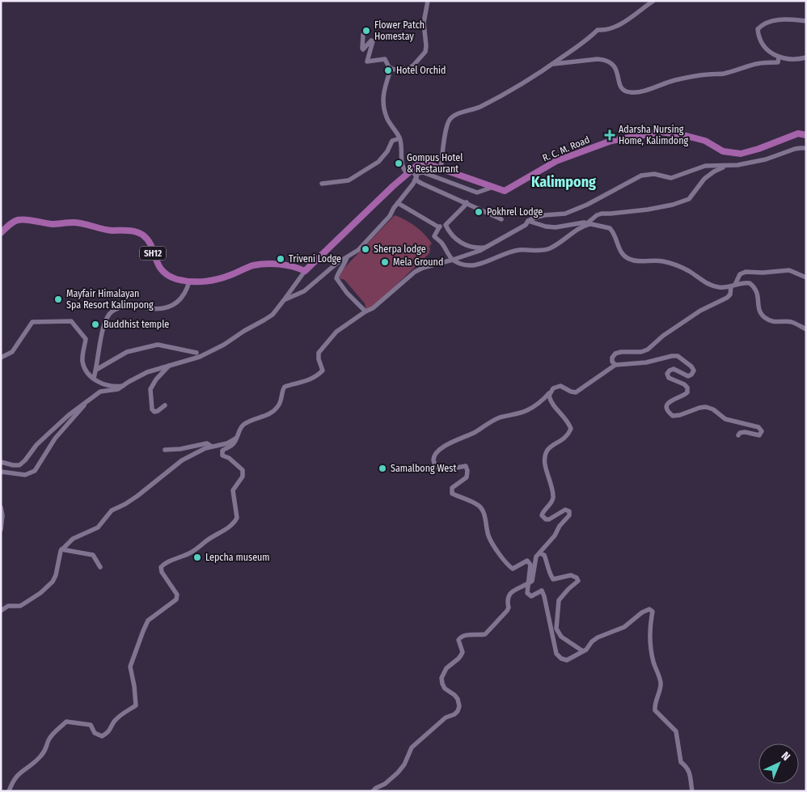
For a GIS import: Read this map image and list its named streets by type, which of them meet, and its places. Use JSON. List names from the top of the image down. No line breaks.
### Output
{"streets":{"main road":["R. C. M. Road","SH12"]},"crossings":[["R. C. M. Road","SH12"]],"districts":["Kalimpong"],"places":{"other":["Flower Patch Homestay","Hotel Orchid","Gompus Hotel & Restaurant","Pokhrel Lodge","Sherpa lodge","Triveni Lodge","Mela Ground","Mayfair Himalayan Spa Resort Kalimpong","Buddhist temple","Samalbong West","Lepcha museum"],"health":["Adarsha Nursing Home, Kalimdong"]},"north":"top right"}
